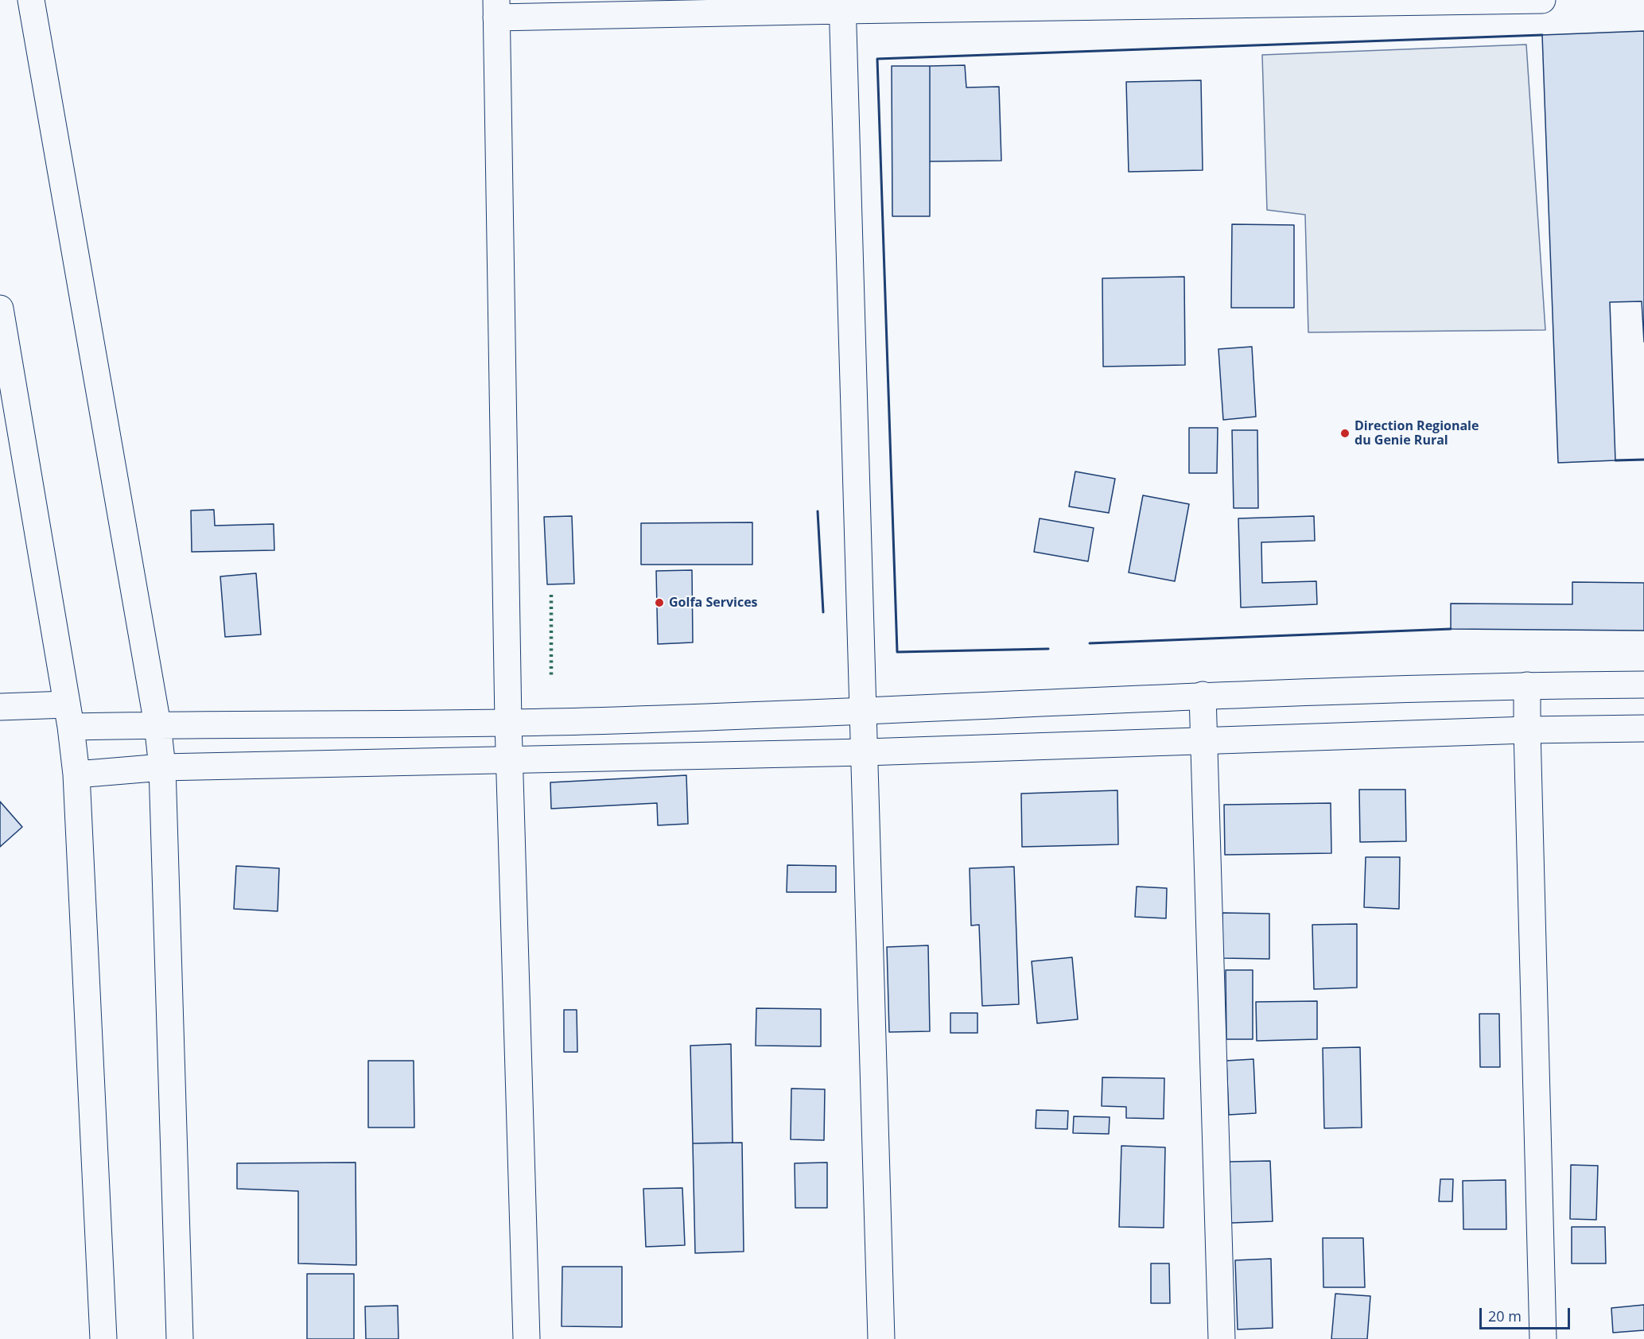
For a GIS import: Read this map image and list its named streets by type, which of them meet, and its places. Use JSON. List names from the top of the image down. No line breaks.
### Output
{"places":["Direction Regionale du Genie Rural","Golfa Services"],"scale_bar":"20 m"}
